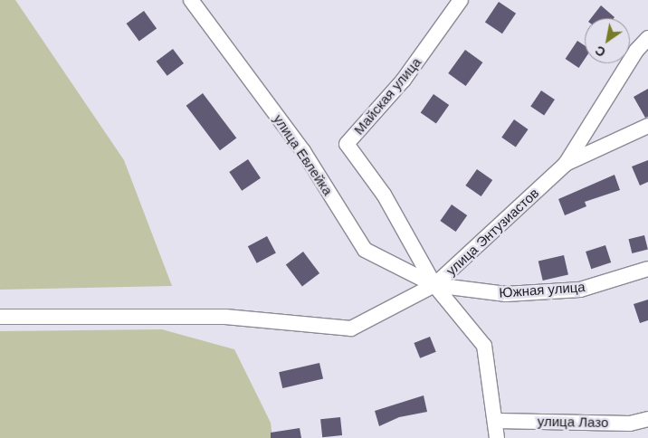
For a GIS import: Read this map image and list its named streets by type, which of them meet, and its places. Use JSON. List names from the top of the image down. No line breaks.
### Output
{"streets":{"street":["Майская улица","улица Евлейка","улица Энтузиастов","Южная улица","улица Лазо"]},"crossings":[["Майская улица","улица Евлейка"],["Майская улица","улица Энтузиастов"],["Майская улица","Южная улица"],["улица Евлейка","улица Энтузиастов"],["улица Евлейка","Южная улица"],["улица Энтузиастов","Южная улица"],["улица Энтузиастов","улица Лазо"]],"north":"bottom left"}
